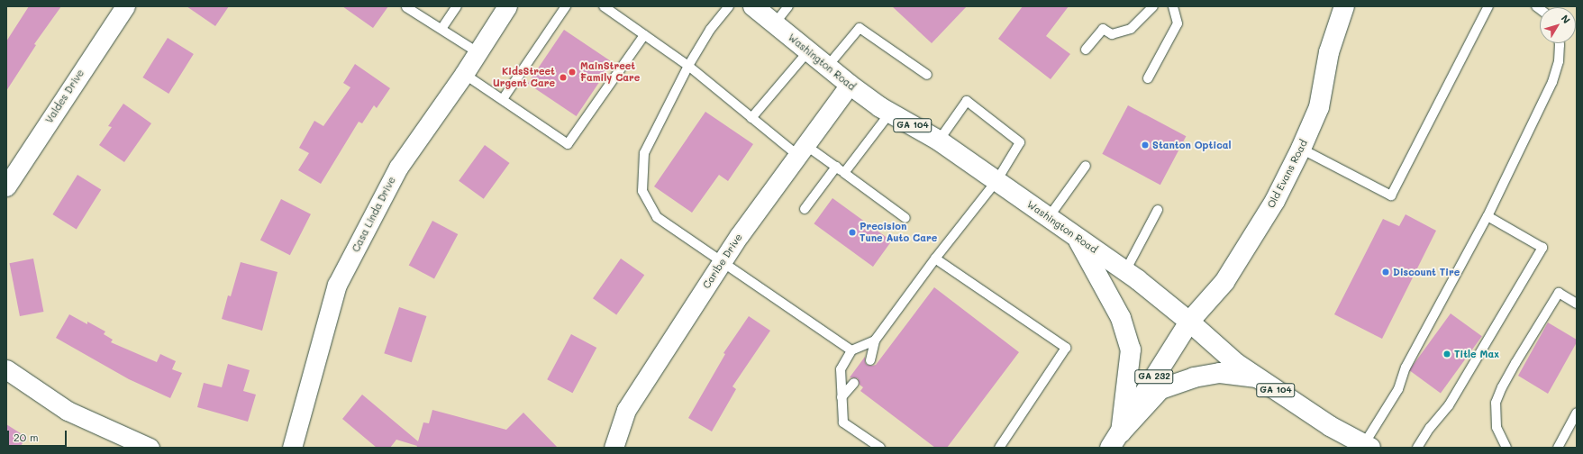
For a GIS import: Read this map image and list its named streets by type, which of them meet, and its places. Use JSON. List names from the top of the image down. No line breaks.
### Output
{"streets":{"main road":["Washington Road","GA 104","Old Evans Road","GA 232"],"street":["Valdes Drive","Casa Linda Drive","Caribe Drive"]},"crossings":[["Washington Road","Old Evans Road"],["Washington Road","Caribe Drive"],["Washington Road","GA 232"],["Old Evans Road","GA 232"]],"places":["MainStreet Family Care","KidsStreet Urgent Care","Stanton Optical","Precision Tune Auto Care","Discount Tire","Title Max"],"scale_bar":"20 m","north":"top right"}
